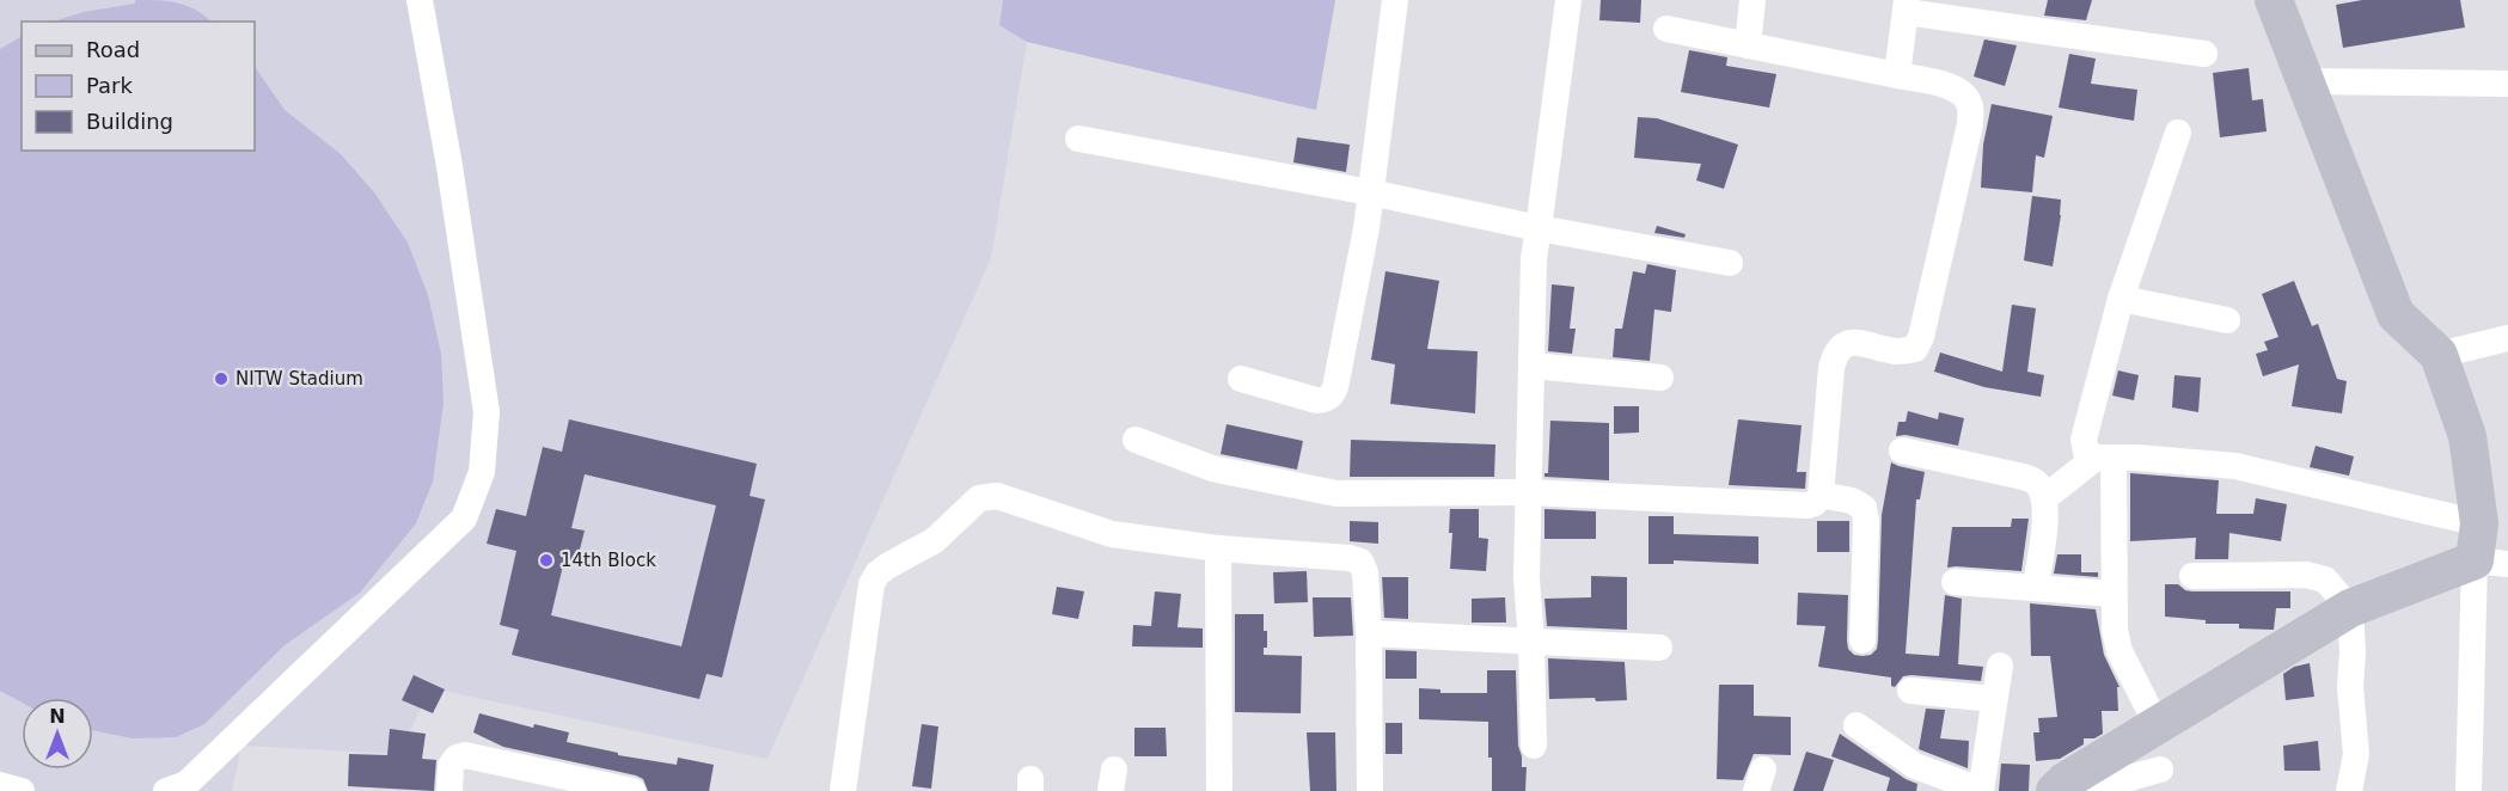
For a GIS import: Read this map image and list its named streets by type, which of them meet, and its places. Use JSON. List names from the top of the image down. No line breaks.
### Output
{"places":["NITW Stadium","14th Block"],"legend":["Road","Park","Building"],"north":"top"}
